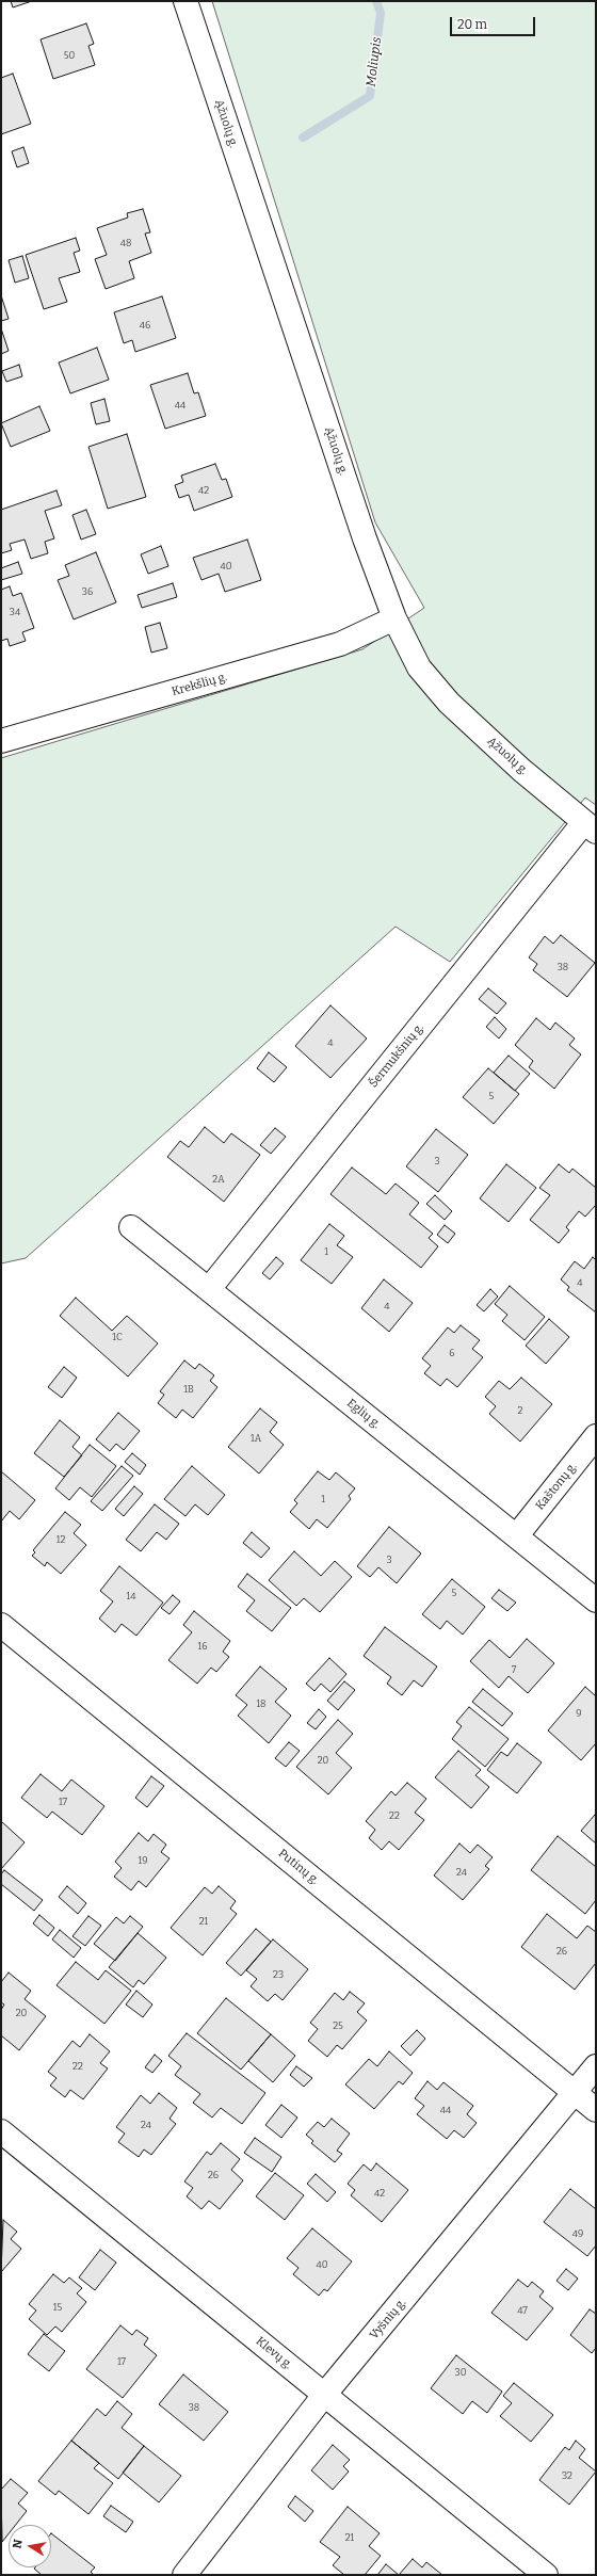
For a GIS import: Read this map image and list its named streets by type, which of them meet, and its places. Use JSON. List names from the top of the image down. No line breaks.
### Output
{"streets":{"street":["Ąžuolų g.","Krekšlių g.","Šermukšnių g.","Eglių g.","Kaštonų g.","Putinų g.","Vyšnių g.","Klevų g."]},"crossings":[["Ąžuolų g.","Krekšlių g."],["Ąžuolų g.","Šermukšnių g."],["Šermukšnių g.","Eglių g."],["Eglių g.","Kaštonų g."],["Putinų g.","Vyšnių g."],["Vyšnių g.","Klevų g."]],"water":["Moliupis"],"house_numbers":["50","48","46","44","42","40","36","34","38","4","5","3","2A","1","4","4","1C","6","1B","2","1A","1","12","3","5","14","16","7","18","9","20","17","22","19","24","21","26","23","20","25","22","44","24","26","42","49","40","15","47","17","30","38","32","21"],"scale_bar":"20 m","north":"left"}
